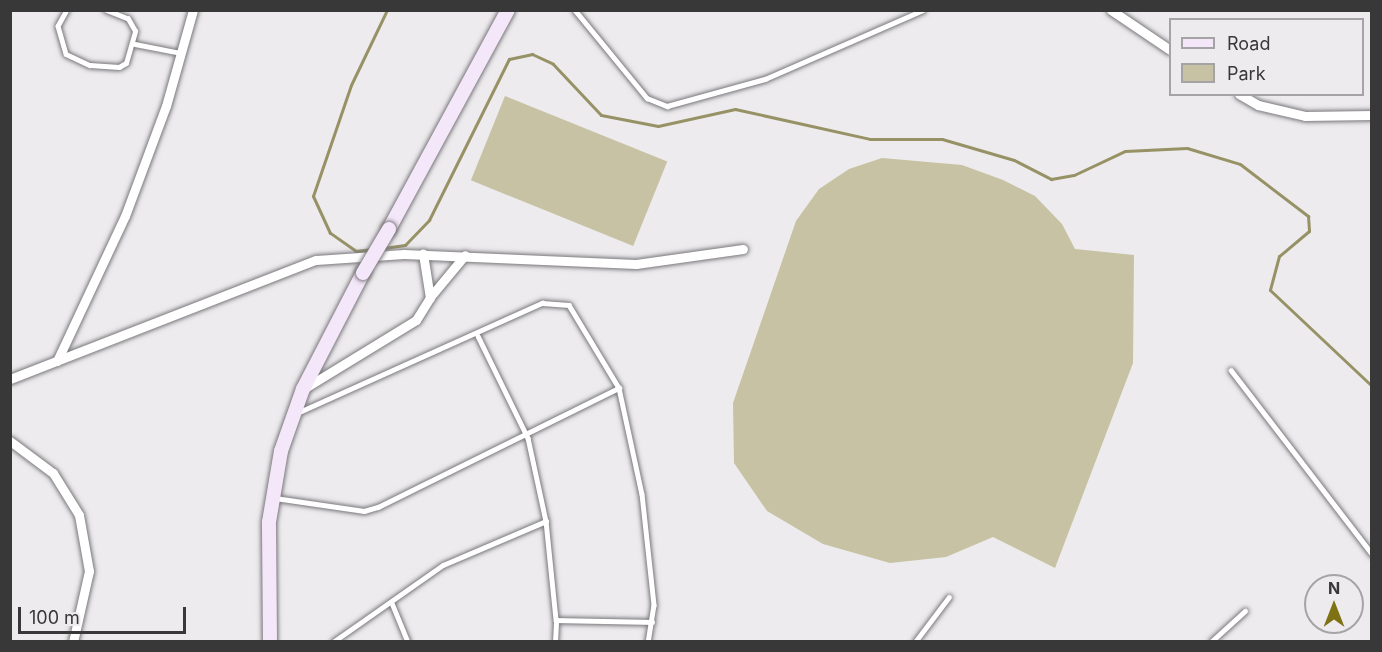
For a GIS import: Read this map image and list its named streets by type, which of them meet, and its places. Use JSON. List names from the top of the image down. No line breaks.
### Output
{"legend":["Road","Park"],"scale_bar":"100 m","north":"top"}
